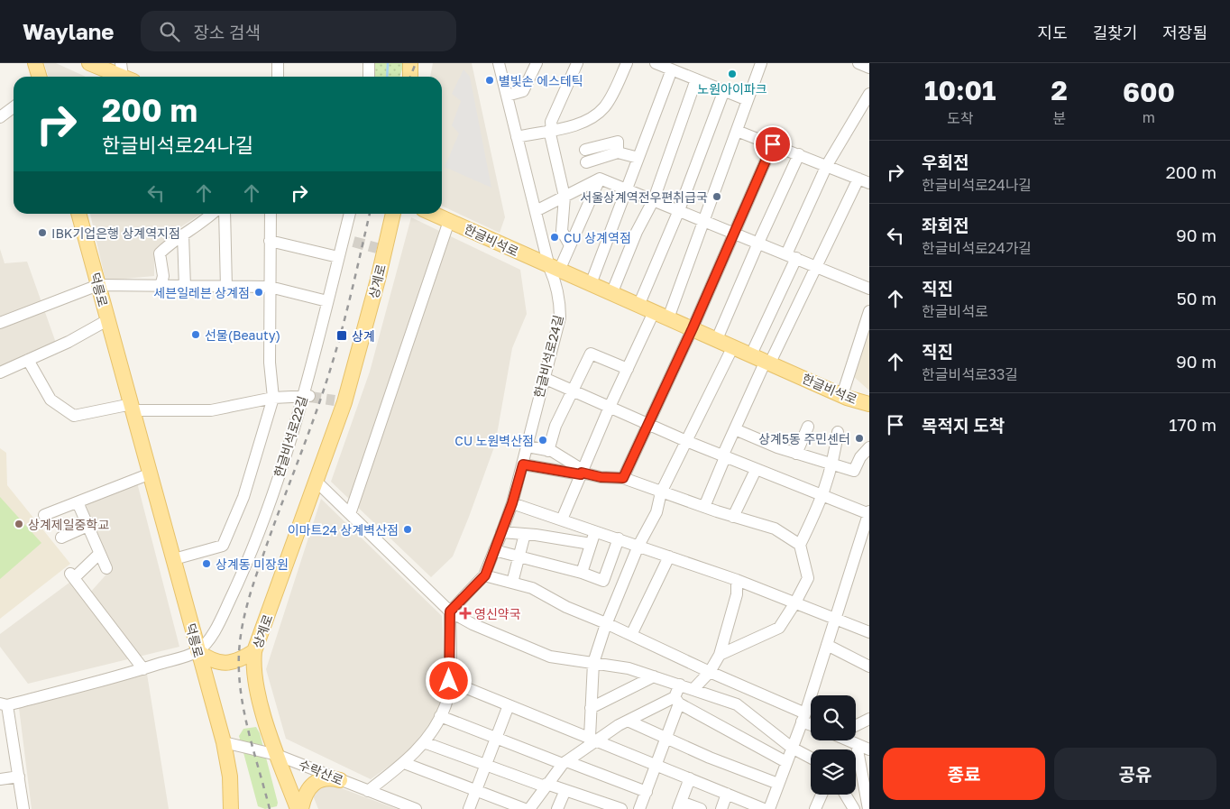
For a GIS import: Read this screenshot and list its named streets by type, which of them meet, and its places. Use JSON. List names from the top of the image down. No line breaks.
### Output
{"streets":{"main road":["한글비석로","상계로","덕릉로"],"street":["한글비석로24길","한글비석로22길","수락산로"]},"crossings":[["한글비석로","한글비석로24길"],["상계로","수락산로"],["덕릉로","한글비석로22길"],["덕릉로","수락산로"]],"places":{"other":["노원아이파크","별빛손 에스테틱","서울상계역전우편취급국","IBK기업은행 상계역지점","CU 상계역점","세븐일레븐 상계점","선물(Beauty)","상계5동 주민센터","CU 노원벽산점","상계제일중학교","이마트24 상계벽산점","상계동 미장원"],"transit":["상계"],"health":["영신약국"]},"page":{"header":"Waylane","search":"장소 검색","nav":["지도","길찾기","저장됨"],"eta":["10:01","도착","2","분","600","m"],"turn":["200 m","한글비석로24나길"],"list":[{"name":"우회전","note":"한글비석로24나길","value":"200 m"},{"name":"좌회전","note":"한글비석로24가길","value":"90 m"},{"name":"직진","note":"한글비석로","value":"50 m"},{"name":"직진","note":"한글비석로33길","value":"90 m"},{"name":"목적지 도착","value":"170 m"}],"buttons":["종료","공유"]}}
